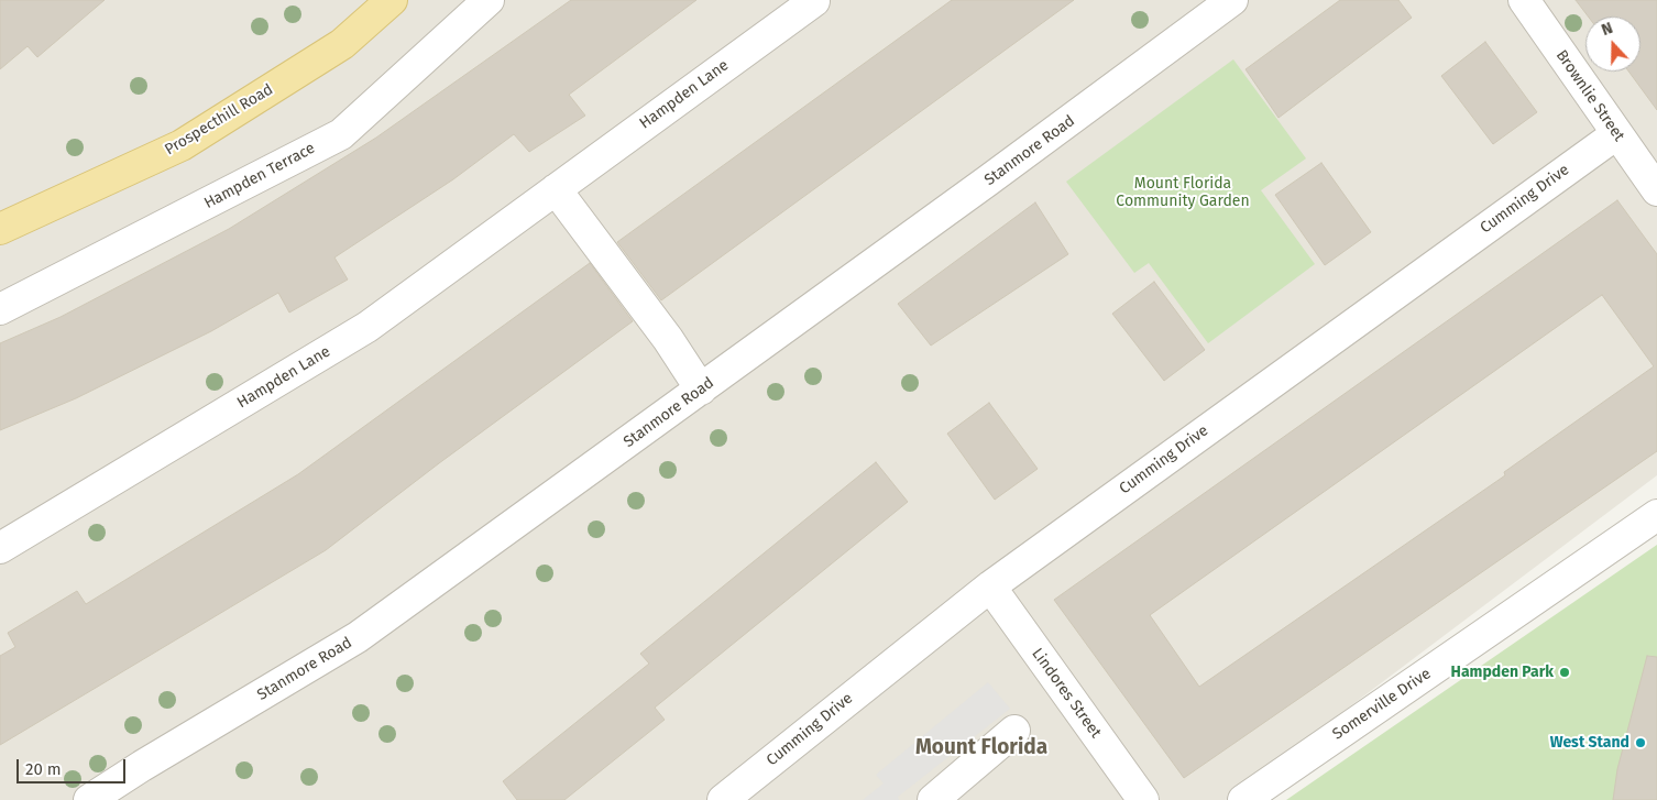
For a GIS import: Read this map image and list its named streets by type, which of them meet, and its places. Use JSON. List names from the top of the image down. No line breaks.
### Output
{"streets":{"main road":["Prospecthill Road"],"street":["Hampden Lane","Brownlie Street","Stanmore Road","Hampden Terrace","Cumming Drive","Lindores Street","Somerville Drive"]},"crossings":[["Brownlie Street","Cumming Drive"],["Cumming Drive","Lindores Street"]],"districts":["Mount Florida"],"parks":["Mount Florida Community Garden"],"places":["Hampden Park","West Stand"],"scale_bar":"20 m","north":"top"}
